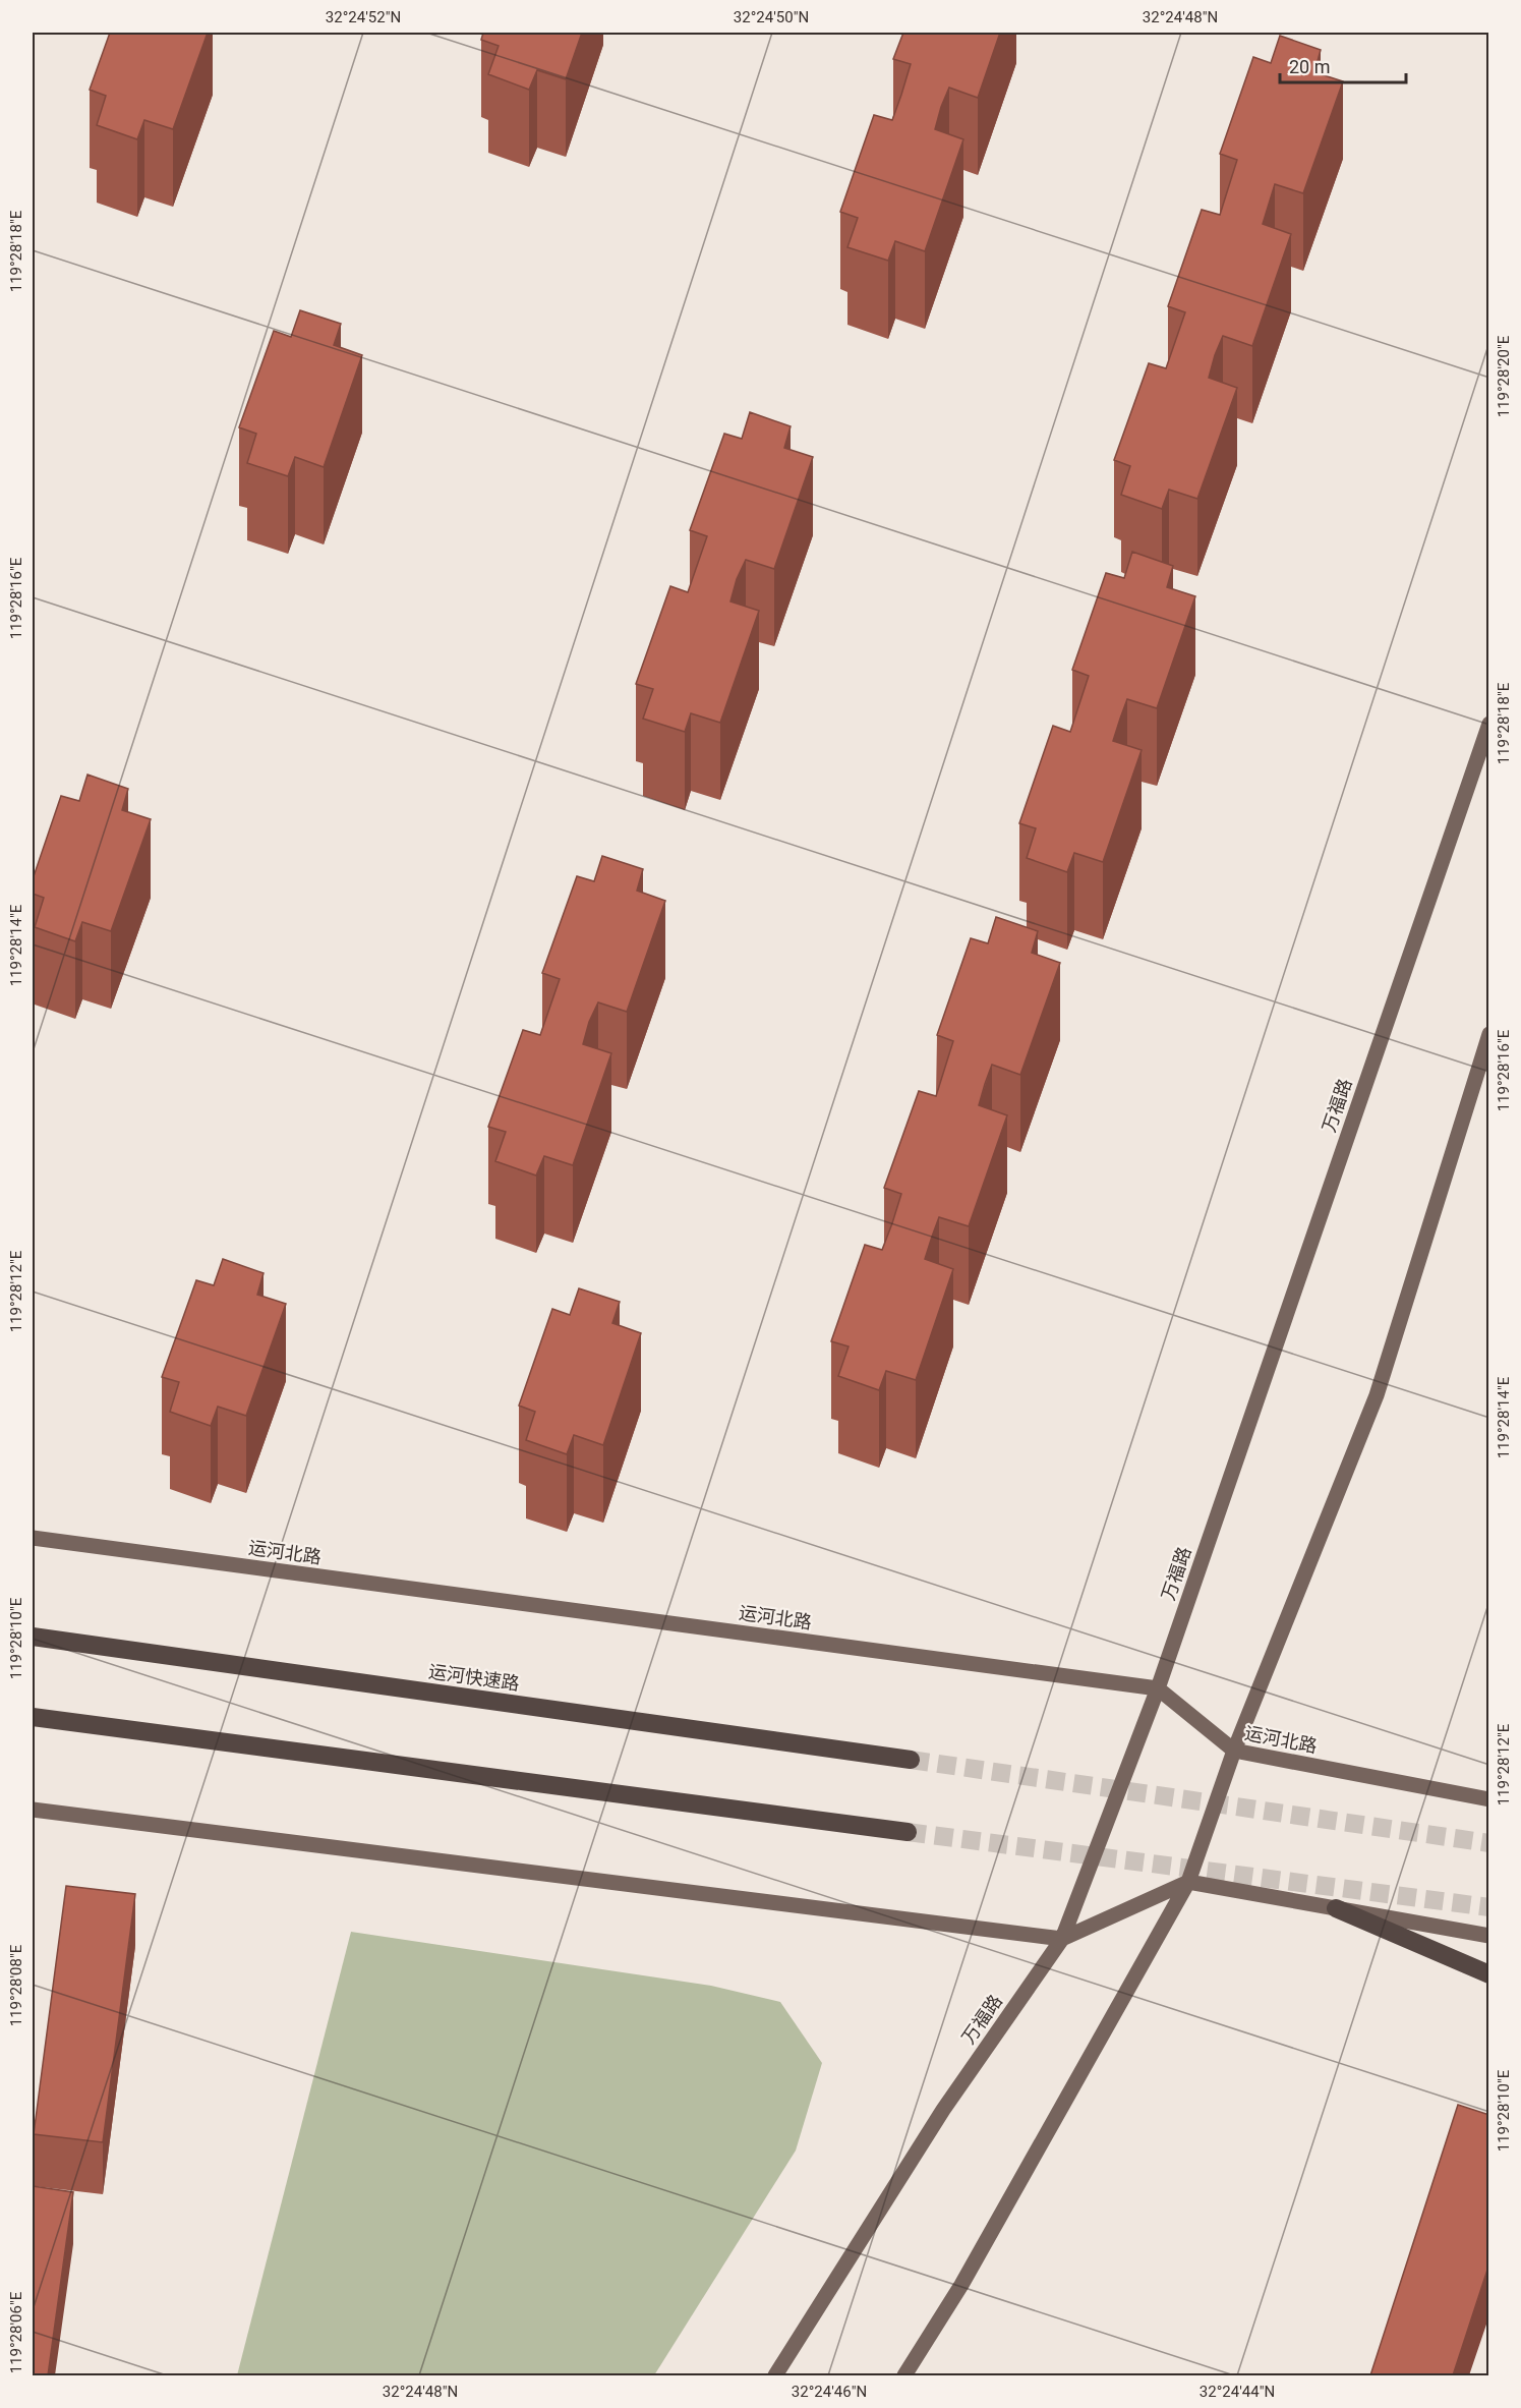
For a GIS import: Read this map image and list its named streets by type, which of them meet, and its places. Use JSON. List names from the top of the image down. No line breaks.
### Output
{"streets":{"highway":["运河快速路"],"main road":["万福路","运河北路"]},"crossings":[["万福路","运河北路"]],"scale_bar":"20 m","coordinates":["32°24'52\"N","32°24'50\"N","32°24'48\"N","119°28'18\"E","119°28'20\"E","119°28'16\"E","119°28'14\"E","119°28'12\"E","119°28'10\"E","119°28'08\"E","119°28'06\"E","32°24'46\"N","32°24'44\"N"]}
